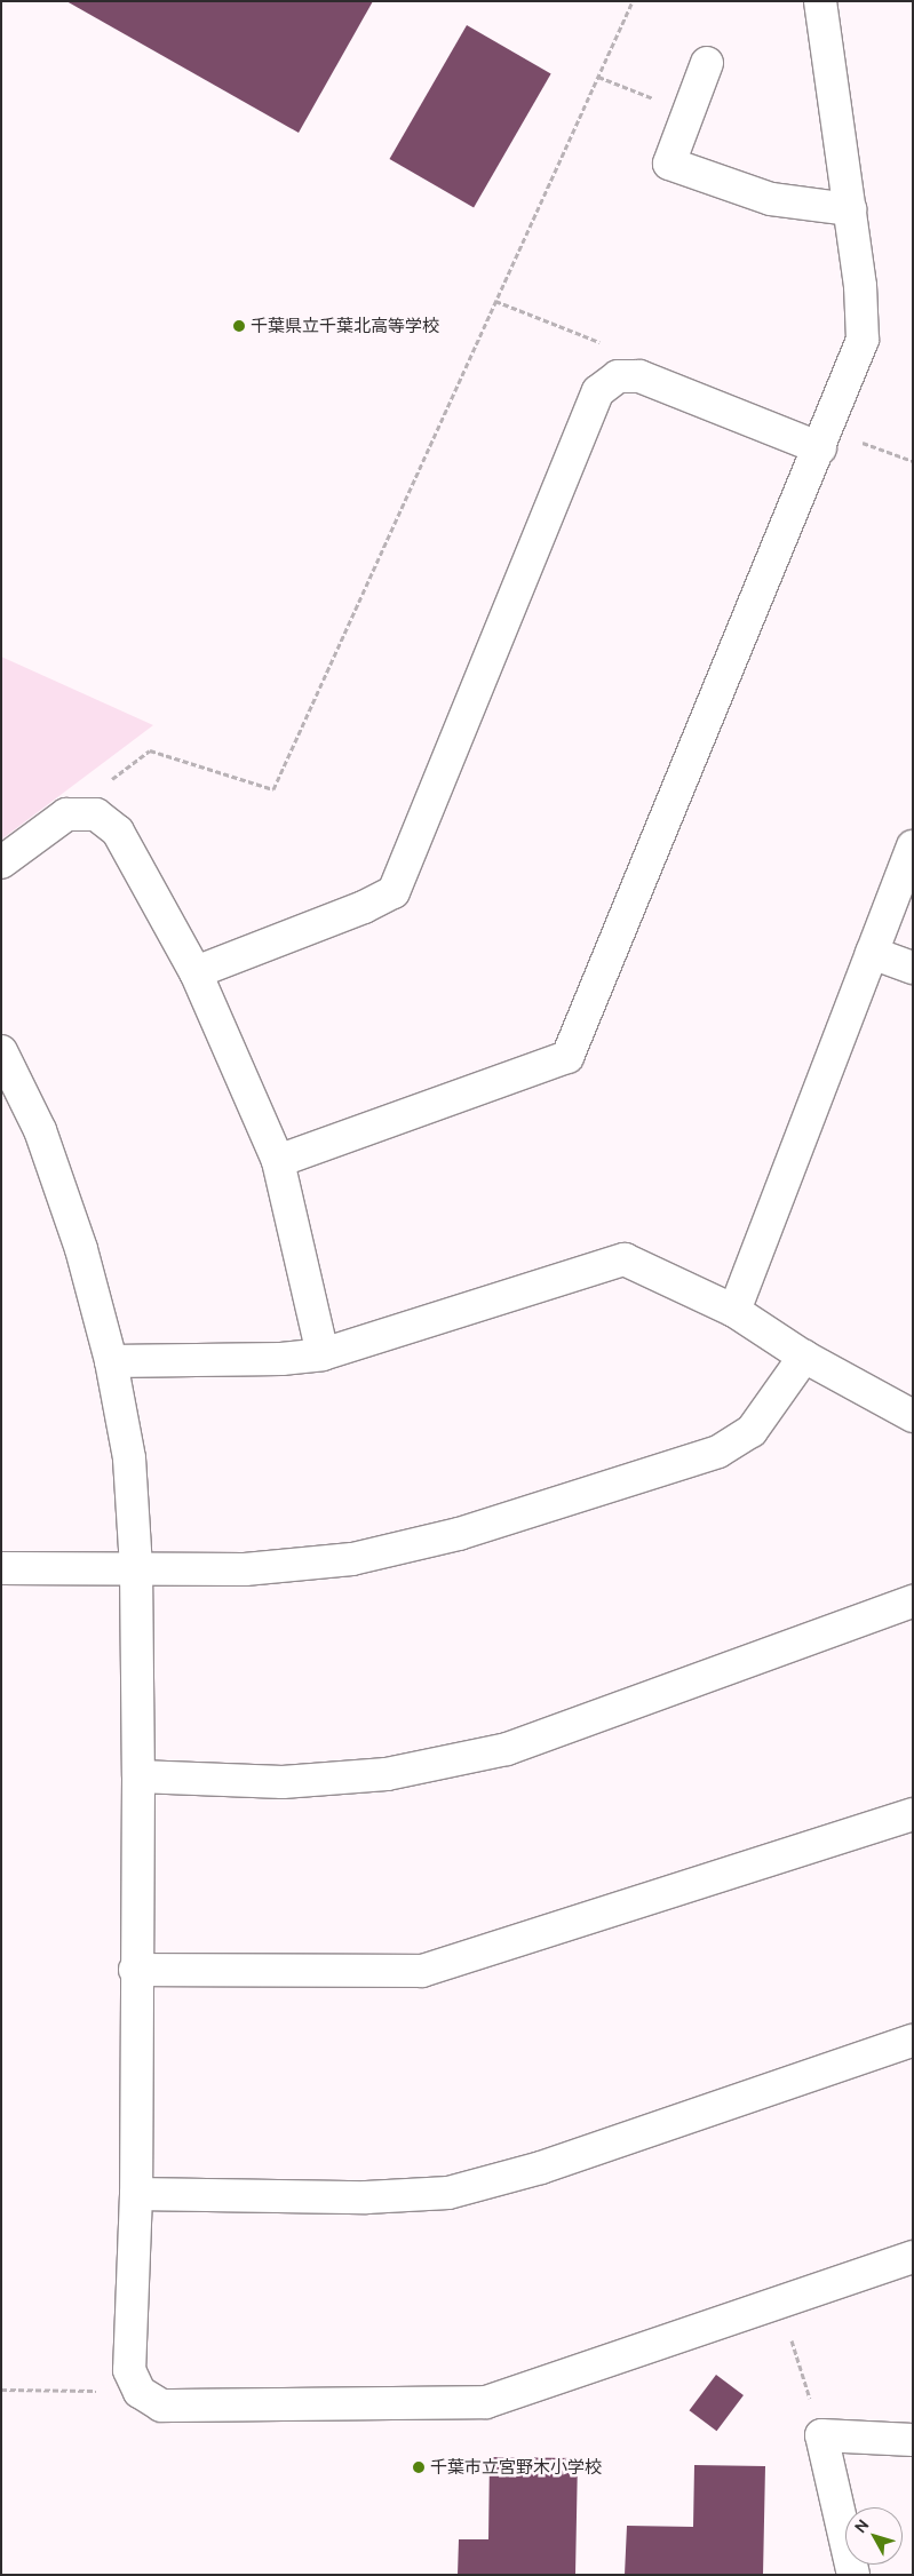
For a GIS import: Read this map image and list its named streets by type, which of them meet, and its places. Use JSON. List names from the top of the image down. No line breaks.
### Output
{"places":["千葉県立千葉北高等学校","千葉市立宮野木小学校"],"north":"top left"}
